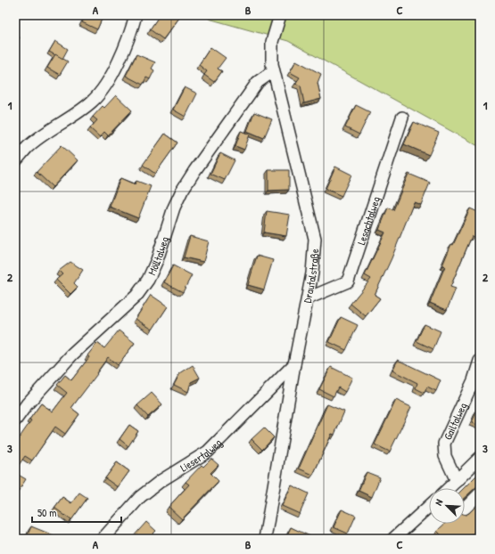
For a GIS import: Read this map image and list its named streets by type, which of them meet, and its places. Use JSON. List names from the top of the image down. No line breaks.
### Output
{"streets":{"street":["Lesachtalweg","Mölltalweg","Drautalstraße","Gailtalweg","Liesertalweg"]},"crossings":[["Lesachtalweg","Drautalstraße"],["Mölltalweg","Drautalstraße"],["Drautalstraße","Liesertalweg"]],"scale_bar":"50 m","north":"top left","grid":{"columns":["A","B","C"],"rows":["1","2","3"]}}
